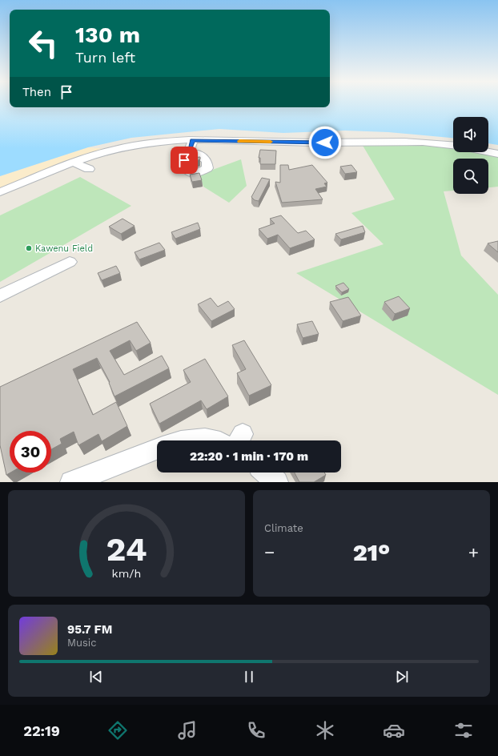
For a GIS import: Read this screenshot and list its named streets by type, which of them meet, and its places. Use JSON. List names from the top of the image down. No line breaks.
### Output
{"places":["Kawenu Field"],"page":{"turn":["130 m","Turn left"],"then":"Then","limit":"30","trip":"22:20 · 1 min · 170 m","tile":"Climate","heat":["−","21°","+"],"song":["95.7 FM","Music"],"tabs":"22:19","gauge":["24","km/h"]}}
